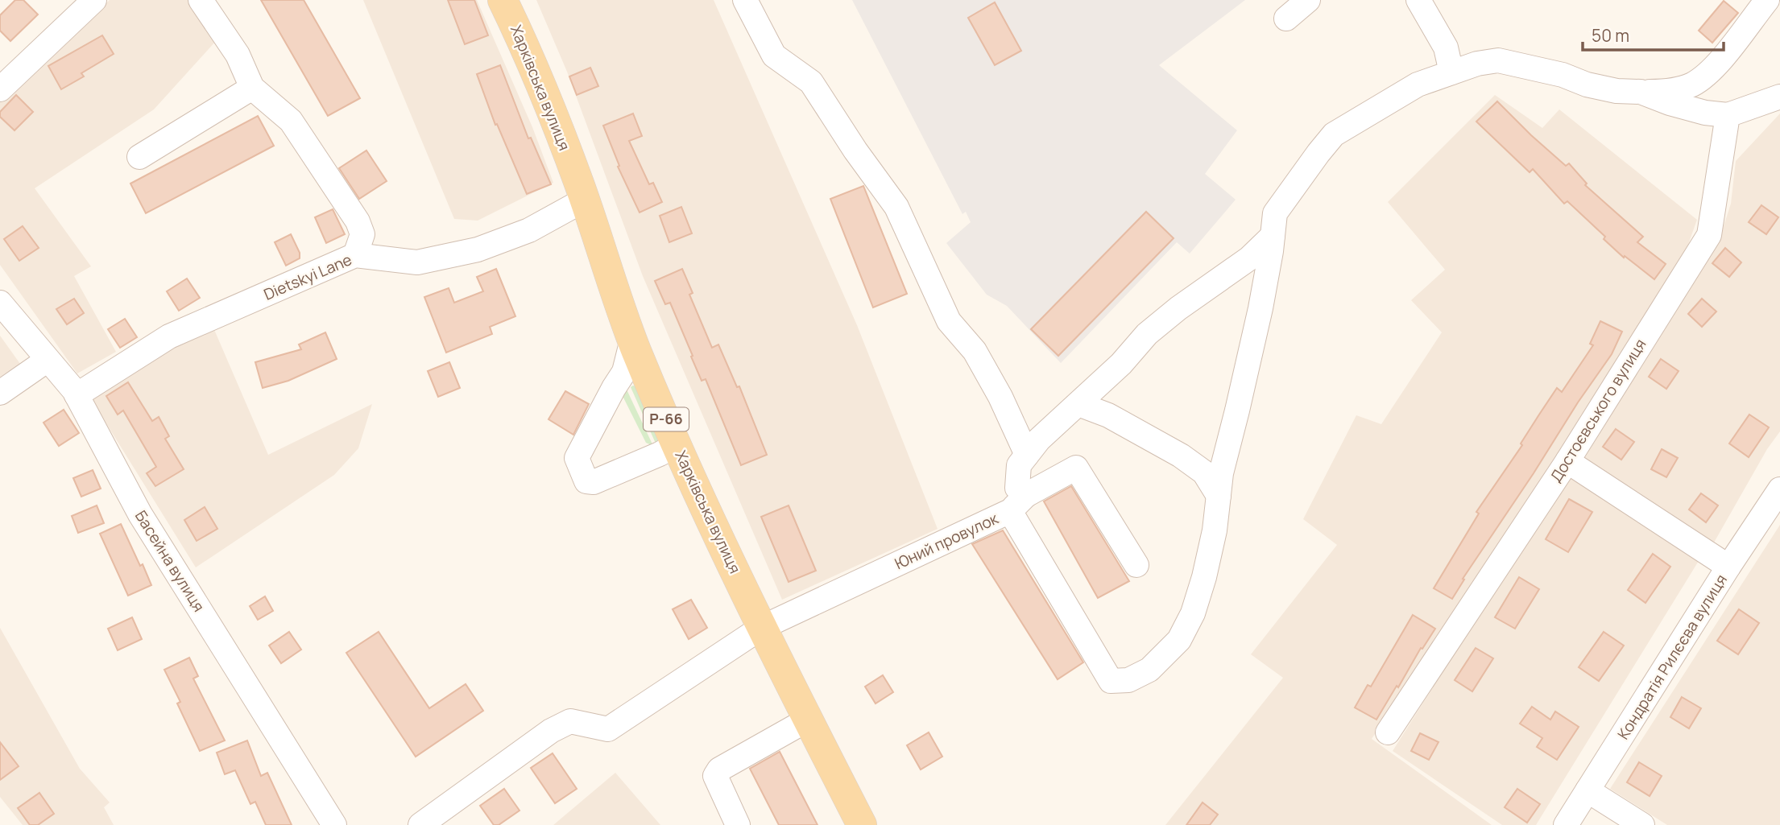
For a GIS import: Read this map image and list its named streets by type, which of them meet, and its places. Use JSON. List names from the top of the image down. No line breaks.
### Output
{"streets":{"main road":["Харківська вулиця","Р-66"],"street":["Dietskyi Lane","Достоєвського вулиця","Юний провулок","Басейна вулиця","Кондратія Рилєєва вулиця"]},"crossings":[["Харківська вулиця","Dietskyi Lane"],["Харківська вулиця","Юний провулок"],["Dietskyi Lane","Басейна вулиця"]],"scale_bar":"50 m"}
